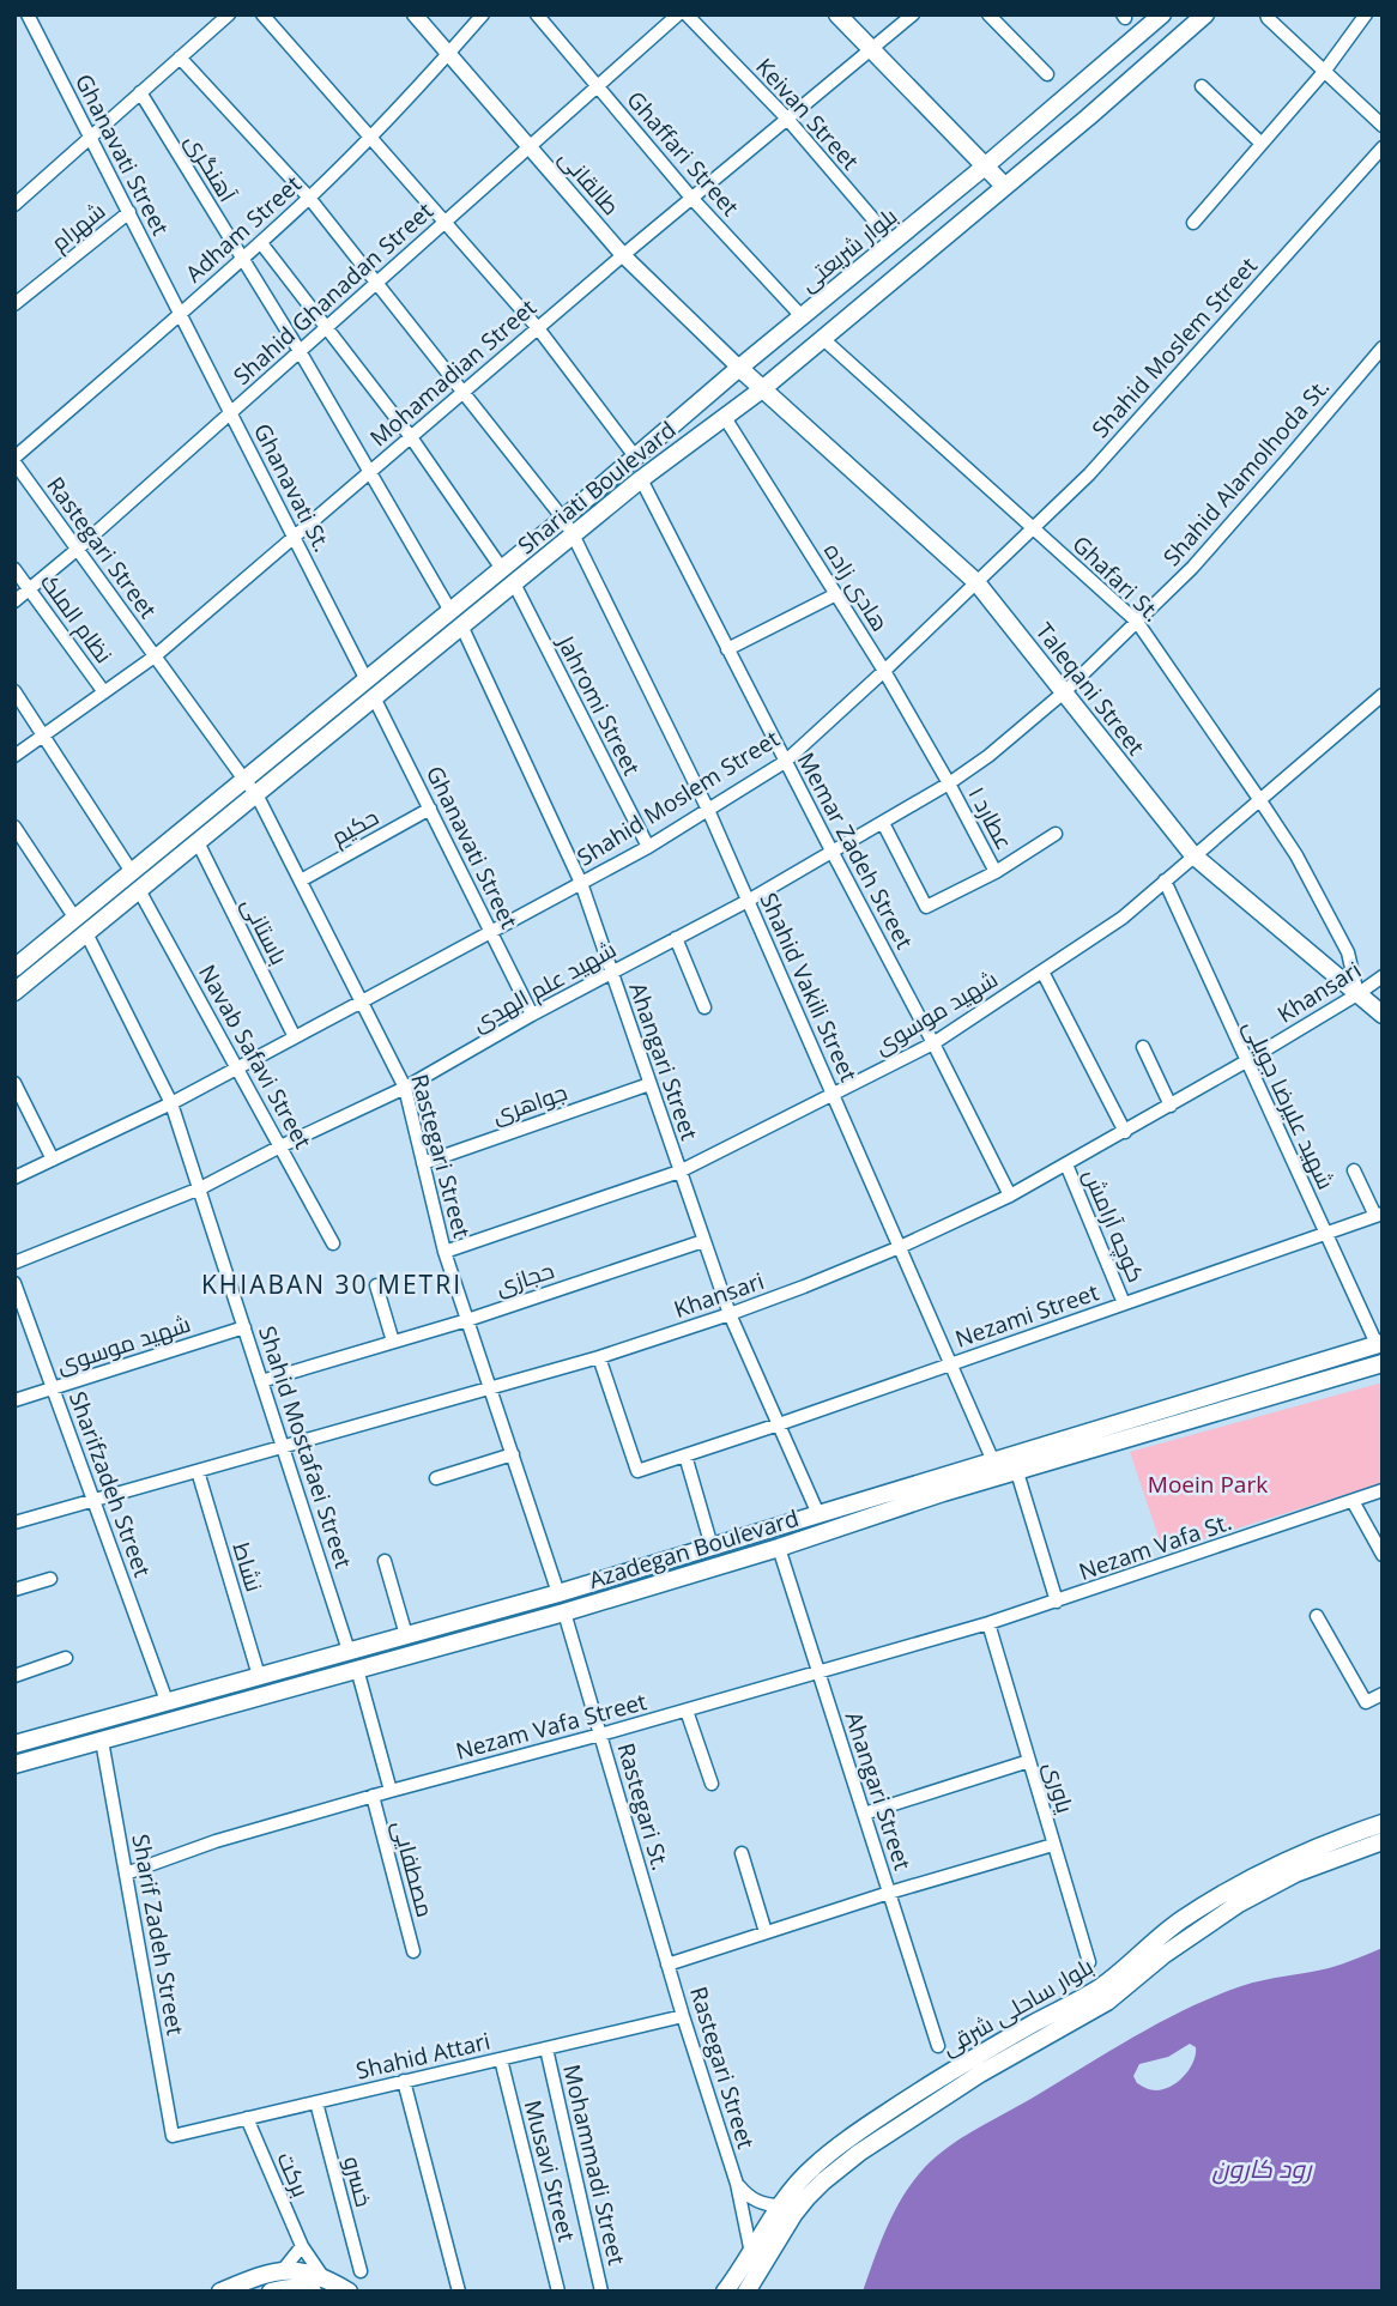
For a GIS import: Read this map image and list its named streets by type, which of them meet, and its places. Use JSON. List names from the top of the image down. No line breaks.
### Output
{"streets":{"main road":["بلوار شریعتی","Shariati Boulevard","Taleqani Street","Azadegan Boulevard","بلوار ساحلی شرقی"],"street":["Keivan Street","Ghaffari Street","Ghanavati Street","آهنگری","طالقانی","شهرام","Adham Street","Shahid Ghanadan Street","Shahid Moslem Street","Mohamadian Street","Shahid Alamolhoda St.","Ghanavati St.","Rastegari Street","Ghafari St.","هادی زاده","نظام الملک","Jahromi Street","عطارد ۱","حکیم","Memar Zadeh Street","باستانی","شهید علم الهدی","Shahid Vakili Street","Khansari","شهید موسوی","Navab Safavi Street","Ahangari Street","جواهری","شهید علیرضا جویلی","کوچه آرامش","حجازی","Nezami Street","Shahid Mostafaei Street","Sharifzadeh Street","Nezam Vafa St.","نشاط","Nezam Vafa Street","یاوری","Rastegari St.","مصطفایی","Sharif Zadeh Street","Shahid Attari","Mohammadi Street","Musavi Street","برکت","خسرو"]},"crossings":[["Keivan Street","بلوار شریعتی"],["Keivan Street","Mohamadian Street"],["Ghaffari Street","بلوار شریعتی"],["Ghaffari Street","Shahid Ghanadan Street"],["Ghaffari Street","Mohamadian Street"],["Ghanavati Street","شهرام"],["Ghanavati Street","Adham Street"],["Ghanavati Street","Shahid Moslem Street"],["Ghanavati Street","Ghanavati St."],["Ghanavati Street","Shariati Boulevard"],["Ghanavati Street","حکیم"],["Ghanavati Street","شهید علم الهدی"],["آهنگری","Adham Street"],["آهنگری","Shahid Ghanadan Street"],["آهنگری","Mohamadian Street"],["آهنگری","Shariati Boulevard"],["آهنگری","Ahangari Street"],["طالقانی","Adham Street"],["طالقانی","بلوار شریعتی"],["طالقانی","Shahid Ghanadan Street"],["طالقانی","Mohamadian Street"],["طالقانی","Shariati Boulevard"],["طالقانی","Taleqani Street"],["Adham Street","Ghanavati St."],["Adham Street","Rastegari Street"],["بلوار شریعتی","Shariati Boulevard"],["بلوار شریعتی","Taleqani Street"],["Shahid Ghanadan Street","Ghanavati St."],["Shahid Ghanadan Street","Rastegari Street"],["Shahid Ghanadan Street","نظام الملک"],["Shahid Moslem Street","Rastegari Street"],["Shahid Moslem Street","Ghafari St."],["Shahid Moslem Street","هادی زاده"],["Shahid Moslem Street","Taleqani Street"],["Shahid Moslem Street","Jahromi Street"],["Shahid Moslem Street","Memar Zadeh Street"],["Shahid Moslem Street","باستانی"],["Shahid Moslem Street","Shahid Vakili Street"],["Shahid Moslem Street","Navab Safavi Street"],["Shahid Moslem Street","Ahangari Street"],["Shahid Moslem Street","Shahid Mostafaei Street"],["Mohamadian Street","Ghanavati St."],["Mohamadian Street","Rastegari Street"],["Mohamadian Street","نظام الملک"],["Shahid Alamolhoda St.","Ghafari St."],["Shahid Alamolhoda St.","Taleqani Street"],["Shahid Alamolhoda St.","شهید علم الهدی"],["Ghanavati St.","Shariati Boulevard"],["Shariati Boulevard","Rastegari Street"],["Shariati Boulevard","Ghafari St."],["Shariati Boulevard","هادی زاده"],["Shariati Boulevard","Taleqani Street"],["Shariati Boulevard","Jahromi Street"],["Shariati Boulevard","Memar Zadeh Street"],["Shariati Boulevard","باستانی"],["Shariati Boulevard","Shahid Vakili Street"],["Shariati Boulevard","Navab Safavi Street"],["Shariati Boulevard","Ahangari Street"],["Shariati Boulevard","Shahid Mostafaei Street"],["Rastegari Street","حکیم"],["Rastegari Street","شهید علم الهدی"],["Rastegari Street","Khansari"],["Rastegari Street","شهید موسوی"],["Rastegari Street","جواهری"],["Rastegari Street","حجازی"],["Rastegari Street","Azadegan Boulevard"],["Rastegari Street","Rastegari St."],["Rastegari Street","بلوار ساحلی شرقی"],["Rastegari Street","Shahid Attari"],["Ghafari St.","Taleqani Street"],["Ghafari St.","Khansari"],["Ghafari St.","شهید موسوی"],["هادی زاده","عطارد ۱"],["هادی زاده","شهید علم الهدی"],["Taleqani Street","شهید علم الهدی"],["Taleqani Street","Khansari"],["Taleqani Street","شهید موسوی"],["عطارد ۱","شهید علم الهدی"],["Memar Zadeh Street","شهید علم الهدی"],["Memar Zadeh Street","Khansari"],["Memar Zadeh Street","شهید موسوی"],["شهید علم الهدی","Shahid Vakili Street"],["شهید علم الهدی","Navab Safavi Street"],["شهید علم الهدی","Ahangari Street"],["شهید علم الهدی","Shahid Mostafaei Street"],["Shahid Vakili Street","Khansari"],["Shahid Vakili Street","شهید موسوی"],["Shahid Vakili Street","Nezami Street"],["Shahid Vakili Street","Azadegan Boulevard"],["Khansari","Ahangari Street"],["Khansari","شهید علیرضا جویلی"],["Khansari","کوچه آرامش"],["Khansari","Nezami Street"],["Khansari","Shahid Mostafaei Street"],["Khansari","Sharifzadeh Street"],["Khansari","نشاط"],["شهید موسوی","Ahangari Street"],["شهید موسوی","شهید علیرضا جویلی"],["شهید موسوی","Shahid Mostafaei Street"],["شهید موسوی","Sharifzadeh Street"],["Ahangari Street","جواهری"],["Ahangari Street","حجازی"],["Ahangari Street","Nezami Street"],["Ahangari Street","Azadegan Boulevard"],["Ahangari Street","Nezam Vafa Street"],["شهید علیرضا جویلی","Nezami Street"],["شهید علیرضا جویلی","Azadegan Boulevard"],["کوچه آرامش","Nezami Street"],["حجازی","Shahid Mostafaei Street"],["Shahid Mostafaei Street","Azadegan Boulevard"],["Sharifzadeh Street","Azadegan Boulevard"],["Nezam Vafa St.","Nezam Vafa Street"],["Nezam Vafa St.","یاوری"],["Azadegan Boulevard","نشاط"],["Azadegan Boulevard","Rastegari St."],["Azadegan Boulevard","Sharif Zadeh Street"],["Nezam Vafa Street","یاوری"],["Nezam Vafa Street","Rastegari St."],["Nezam Vafa Street","مصطفایی"],["Nezam Vafa Street","Sharif Zadeh Street"],["Sharif Zadeh Street","Shahid Attari"],["Shahid Attari","Mohammadi Street"],["Shahid Attari","Musavi Street"],["Shahid Attari","برکت"],["Shahid Attari","خسرو"]],"districts":["KHIABAN 30 METRI"],"water":["رود کارون"],"parks":["Moein Park"]}
